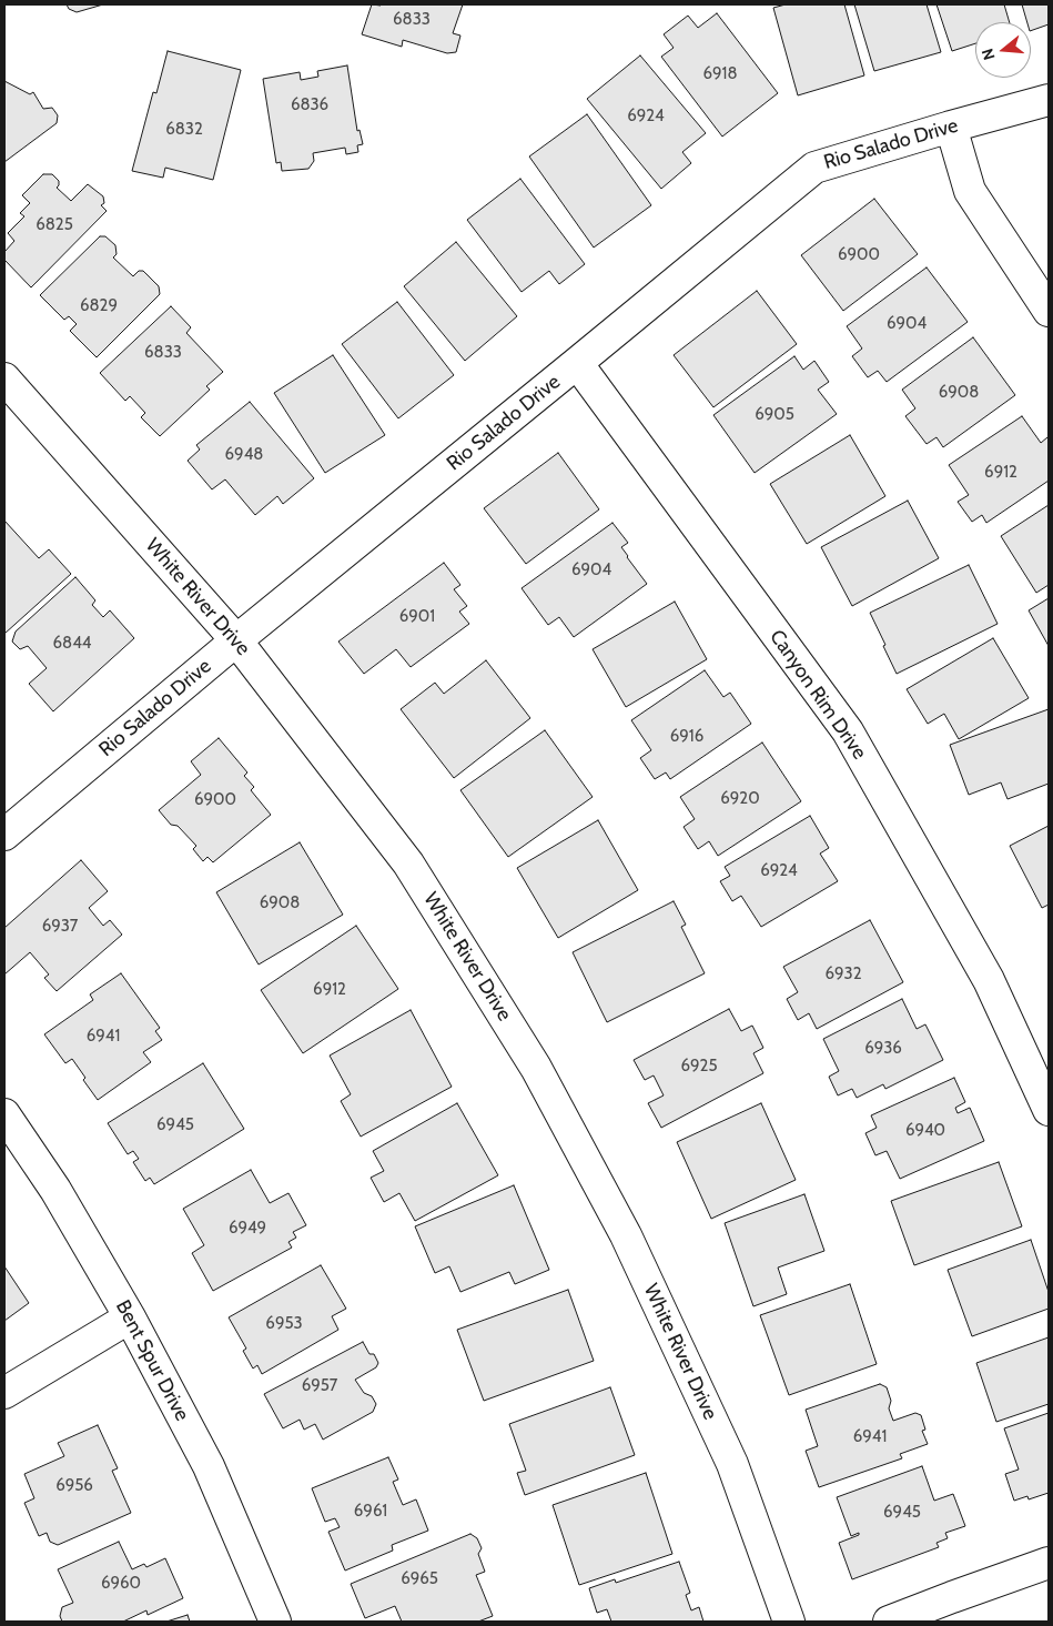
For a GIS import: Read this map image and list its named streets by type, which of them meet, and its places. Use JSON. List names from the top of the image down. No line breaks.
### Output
{"streets":{"street":["Rio Salado Drive","White River Drive","Canyon Rim Drive","Bent Spur Drive"]},"crossings":[["Rio Salado Drive","White River Drive"],["Rio Salado Drive","Canyon Rim Drive"]],"house_numbers":["6833","6918","6836","6924","6832","6825","6900","6829","6904","6833","6908","6905","6948","6912","6904","6901","6844","6916","6920","6900","6924","6908","6937","6932","6912","6941","6936","6925","6945","6940","6949","6953","6957","6941","6956","6961","6945","6965","6960"],"north":"left"}
